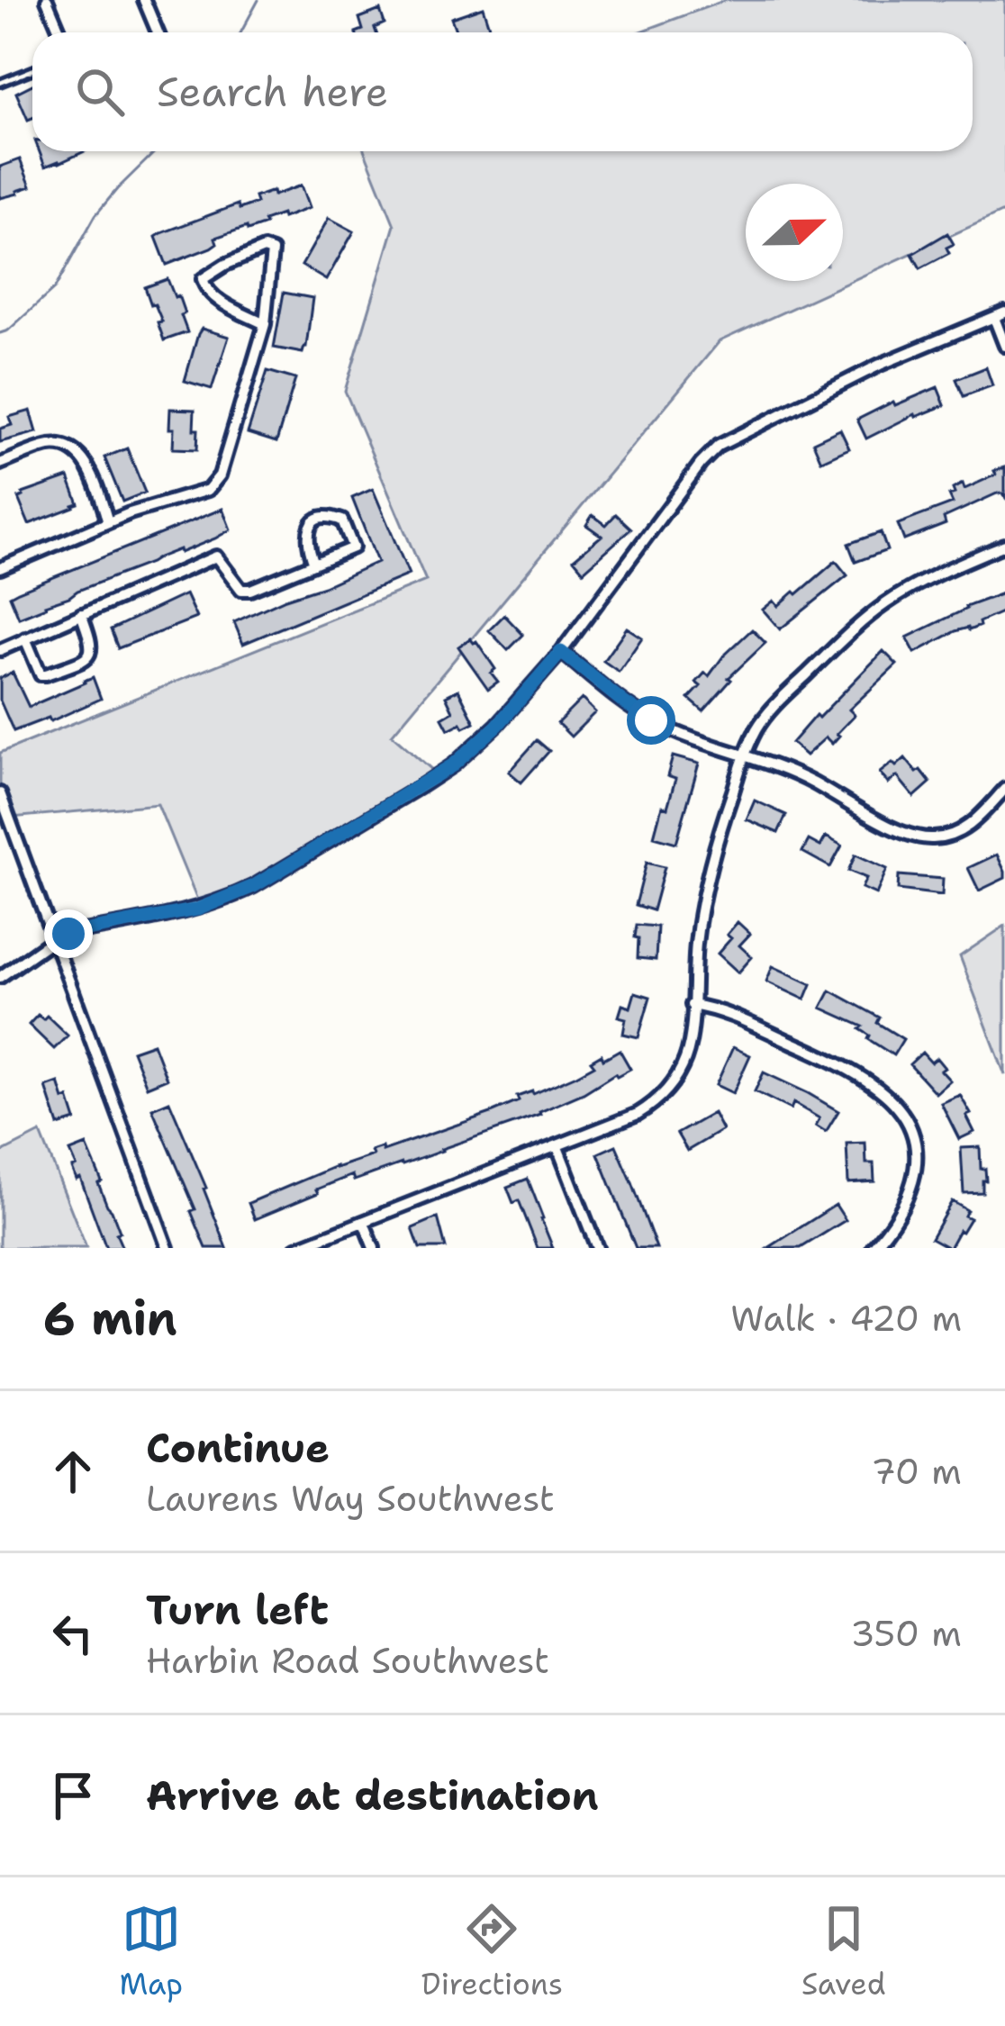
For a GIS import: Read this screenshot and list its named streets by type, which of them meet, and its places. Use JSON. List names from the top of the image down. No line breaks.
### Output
{"north":"right","page":{"search":"Search here","heading":["6 min","Walk · 420 m"],"list":[["Continue","Laurens Way Southwest","70 m"],["Turn left","Harbin Road Southwest","350 m"],"Arrive at destination"],"nav":["Map","Directions","Saved"]}}
